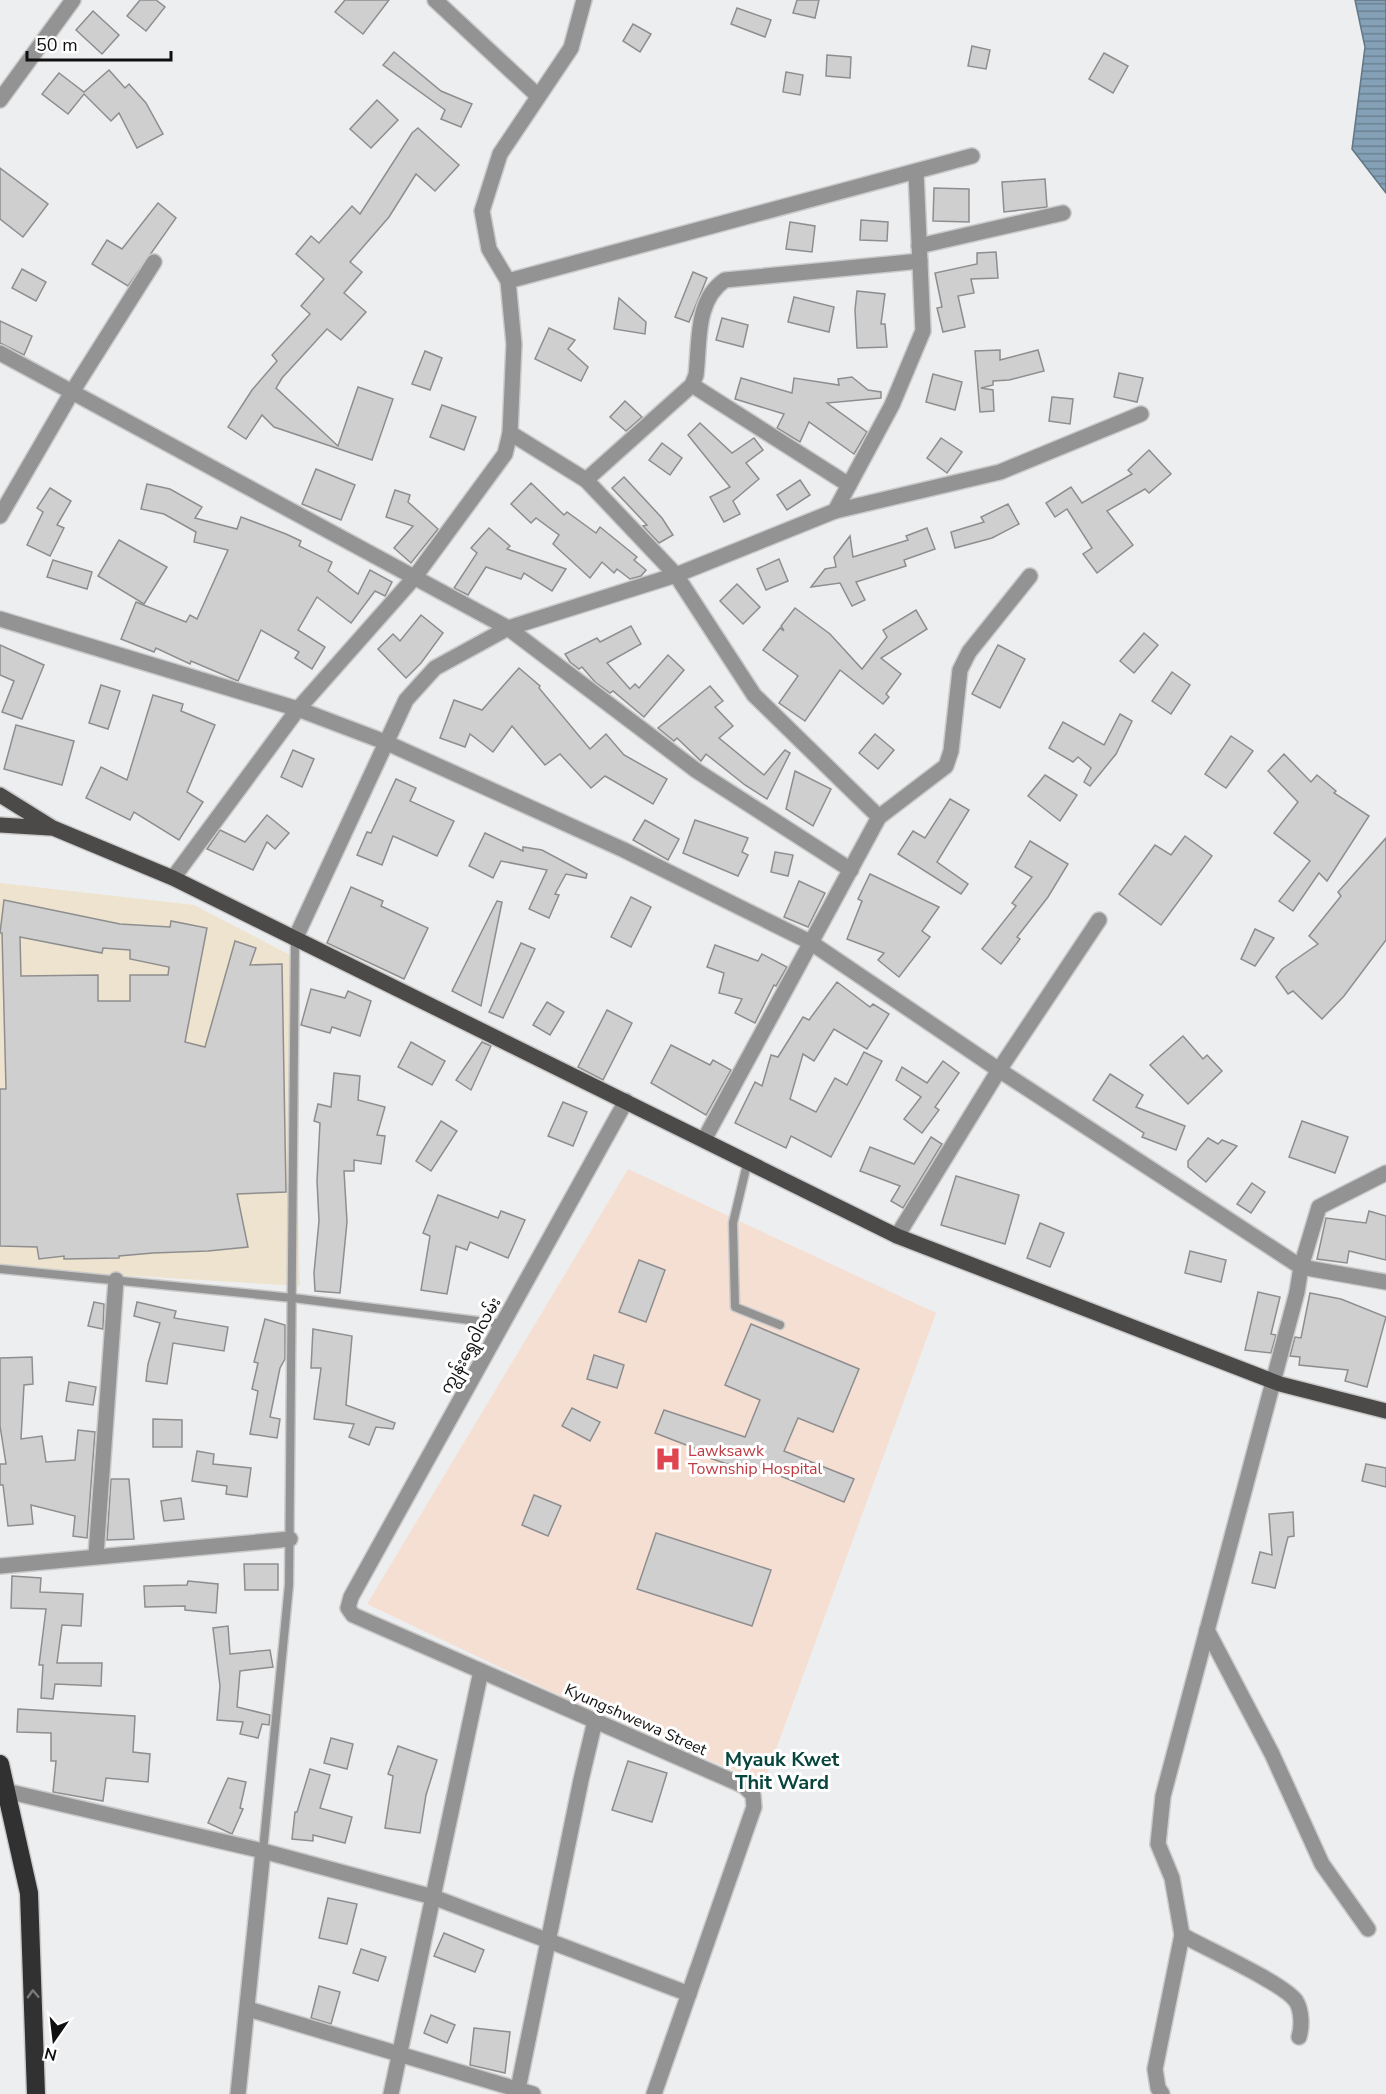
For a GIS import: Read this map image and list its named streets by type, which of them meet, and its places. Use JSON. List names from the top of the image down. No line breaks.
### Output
{"streets":{"street":["ကျွန်းရွှေဝါလမ်း","Kyungshwewa Street"]},"crossings":[["ကျွန်းရွှေဝါလမ်း","Kyungshwewa Street"]],"districts":["Myauk Kwet Thit Ward"],"places":{"hospital":["Lawksawk Township Hospital"]},"scale_bar":"50 m","north":"bottom"}
